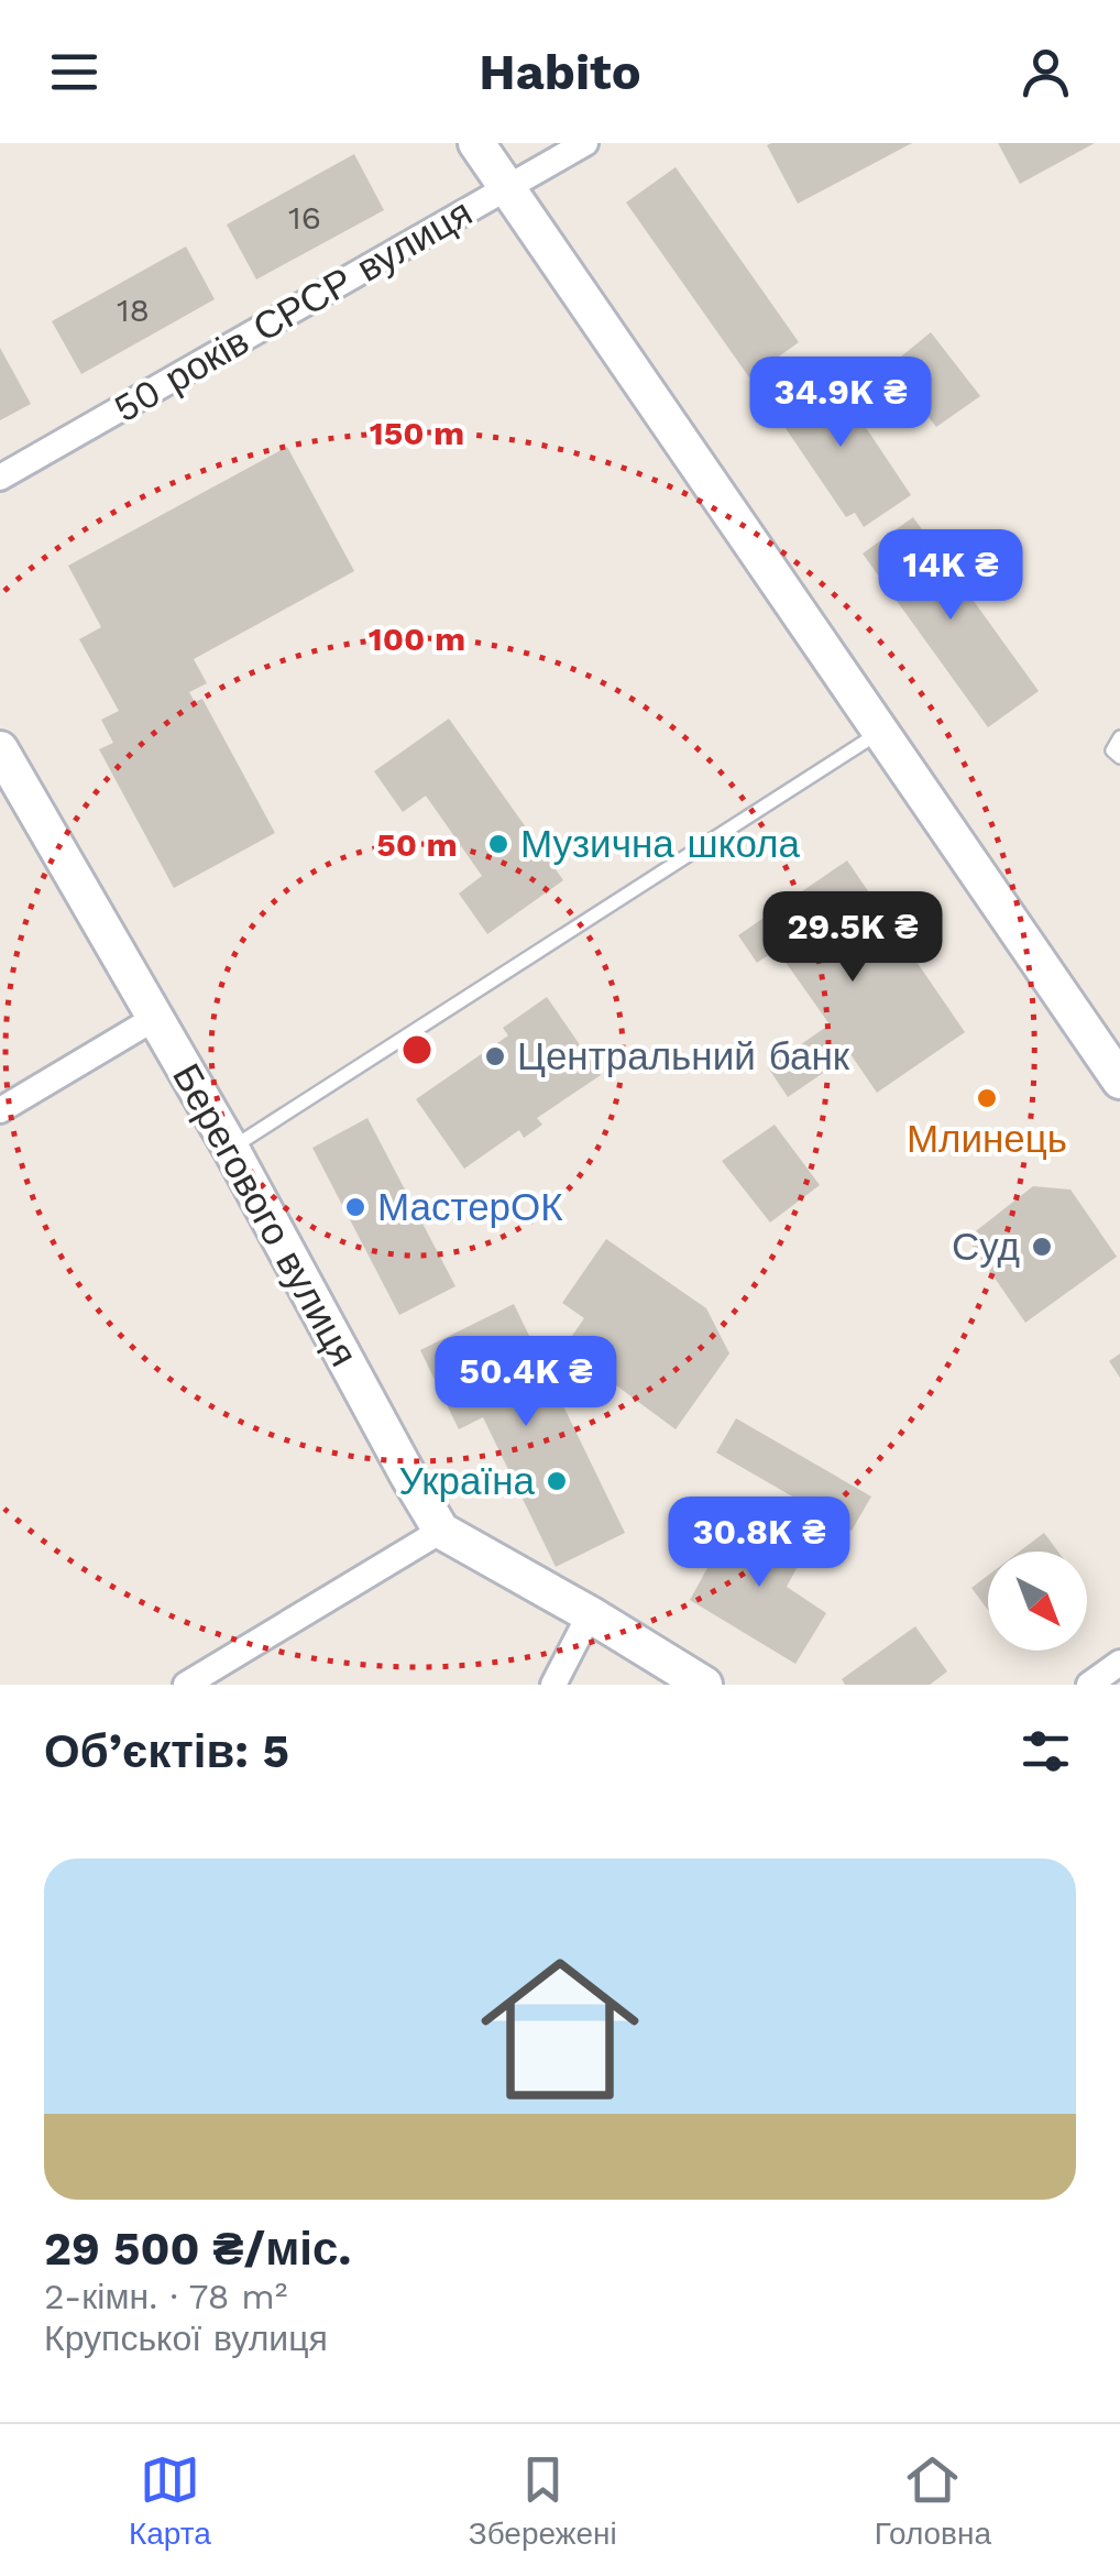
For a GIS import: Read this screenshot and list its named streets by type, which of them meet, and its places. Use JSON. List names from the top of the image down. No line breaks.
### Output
{"streets":{"street":["50 років СРСР вулиця","Берегового вулиця"]},"places":["Музична школа","Центральний банк","Млинець","МастерОК","Суд","Україна"],"house_numbers":["16","18"],"north":"bottom right","page":{"header":"Habito","price":["34.9K ₴","14K ₴","29.5K ₴","50.4K ₴","30.8K ₴"],"heading":"Об’єктів: 5","list":[{"name":"29 500 ₴/міс.","note":"2-кімн. · 78 m² · Крупської вулиця"}],"tabs":["Карта","Збережені","Головна"]},"rings":["150 m","100 m","50 m"]}
